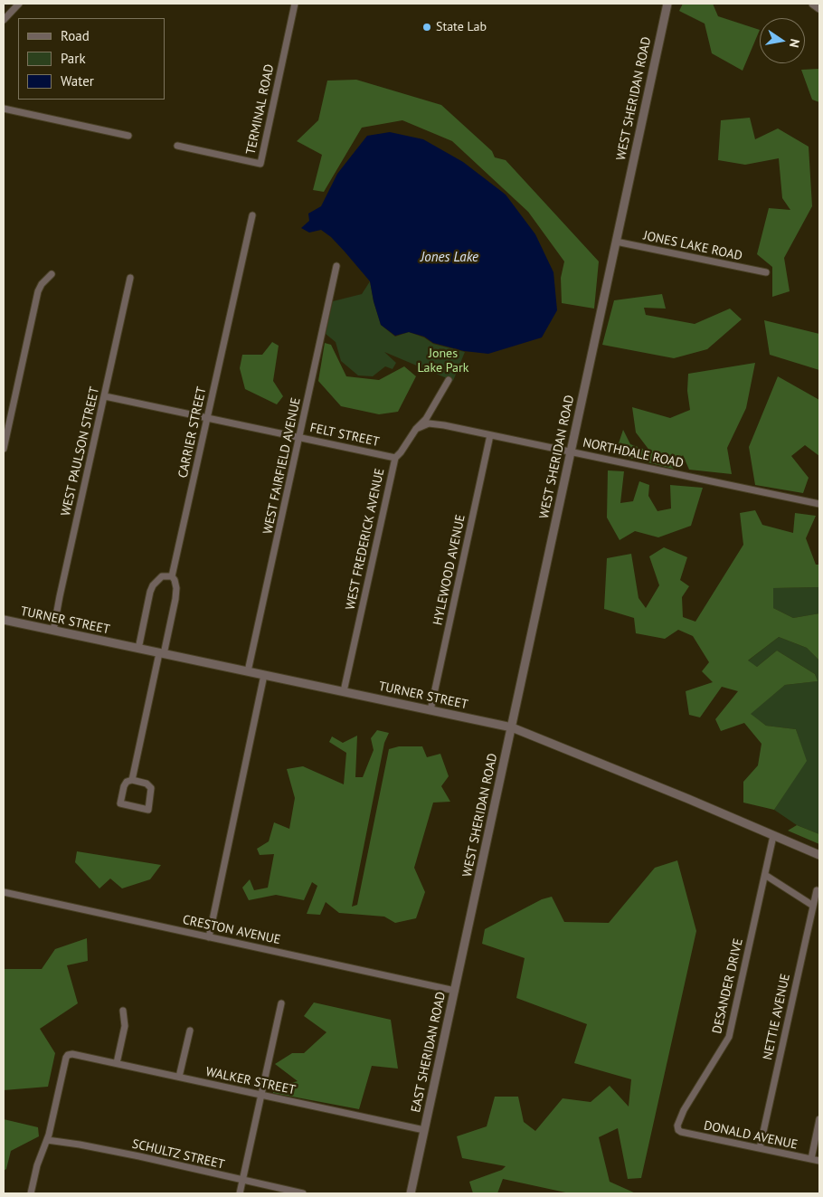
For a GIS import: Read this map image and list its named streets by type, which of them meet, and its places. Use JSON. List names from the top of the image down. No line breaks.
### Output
{"streets":{"street":["WEST SHERIDAN ROAD","TERMINAL ROAD","JONES LAKE ROAD","CARRIER STREET","FELT STREET","WEST PAULSON STREET","NORTHDALE ROAD","WEST FAIRFIELD AVENUE","WEST FREDERICK AVENUE","HYLEWOOD AVENUE","TURNER STREET","CRESTON AVENUE","DESANDER DRIVE","NETTIE AVENUE","EAST SHERIDAN ROAD","WALKER STREET","DONALD AVENUE","SCHULTZ STREET"]},"crossings":[["WEST SHERIDAN ROAD","JONES LAKE ROAD"],["WEST SHERIDAN ROAD","NORTHDALE ROAD"],["WEST SHERIDAN ROAD","TURNER STREET"],["WEST SHERIDAN ROAD","EAST SHERIDAN ROAD"],["CARRIER STREET","FELT STREET"],["CARRIER STREET","TURNER STREET"],["FELT STREET","WEST PAULSON STREET"],["FELT STREET","WEST FAIRFIELD AVENUE"],["FELT STREET","WEST FREDERICK AVENUE"],["WEST PAULSON STREET","TURNER STREET"],["NORTHDALE ROAD","WEST FREDERICK AVENUE"],["NORTHDALE ROAD","HYLEWOOD AVENUE"],["WEST FAIRFIELD AVENUE","TURNER STREET"],["WEST FREDERICK AVENUE","TURNER STREET"],["HYLEWOOD AVENUE","TURNER STREET"],["TURNER STREET","DESANDER DRIVE"],["CRESTON AVENUE","EAST SHERIDAN ROAD"],["DESANDER DRIVE","DONALD AVENUE"],["NETTIE AVENUE","DONALD AVENUE"],["EAST SHERIDAN ROAD","WALKER STREET"],["WALKER STREET","SCHULTZ STREET"]],"water":["Jones Lake"],"parks":["Jones Lake Park"],"places":["State Lab"],"legend":["Road","Park","Water"],"north":"right"}
